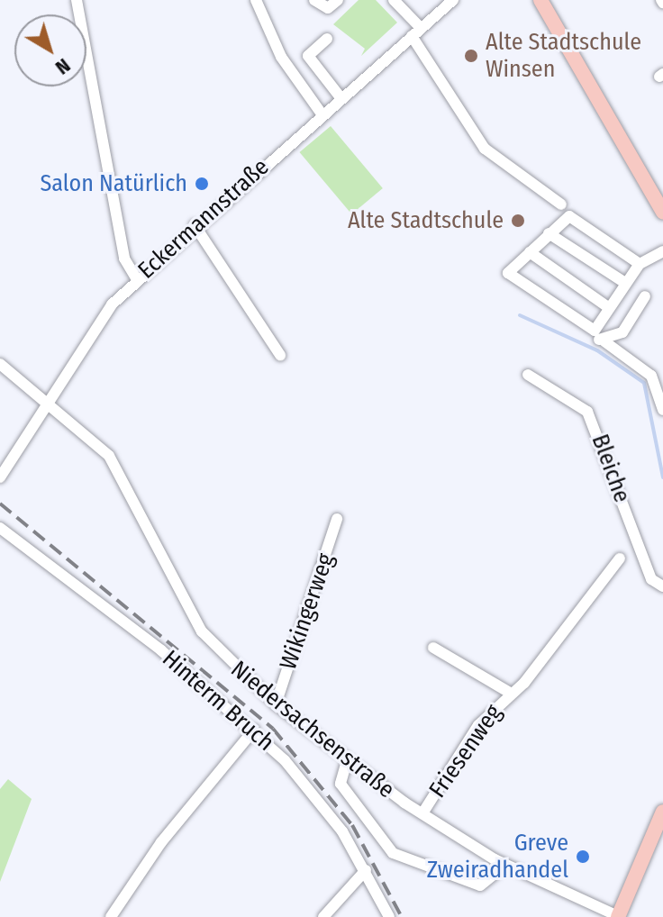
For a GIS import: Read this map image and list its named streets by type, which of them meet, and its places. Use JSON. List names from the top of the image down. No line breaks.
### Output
{"streets":{"street":["Eckermannstraße","Bleiche","Wikingerweg","Hinterm Bruch","Niedersachsenstraße","Friesenweg"]},"crossings":[["Eckermannstraße","Niedersachsenstraße"],["Wikingerweg","Niedersachsenstraße"],["Niedersachsenstraße","Friesenweg"]],"places":["Alte Stadtschule Winsen","Salon Natürlich","Alte Stadtschule","Greve Zweiradhandel"],"north":"bottom right"}
